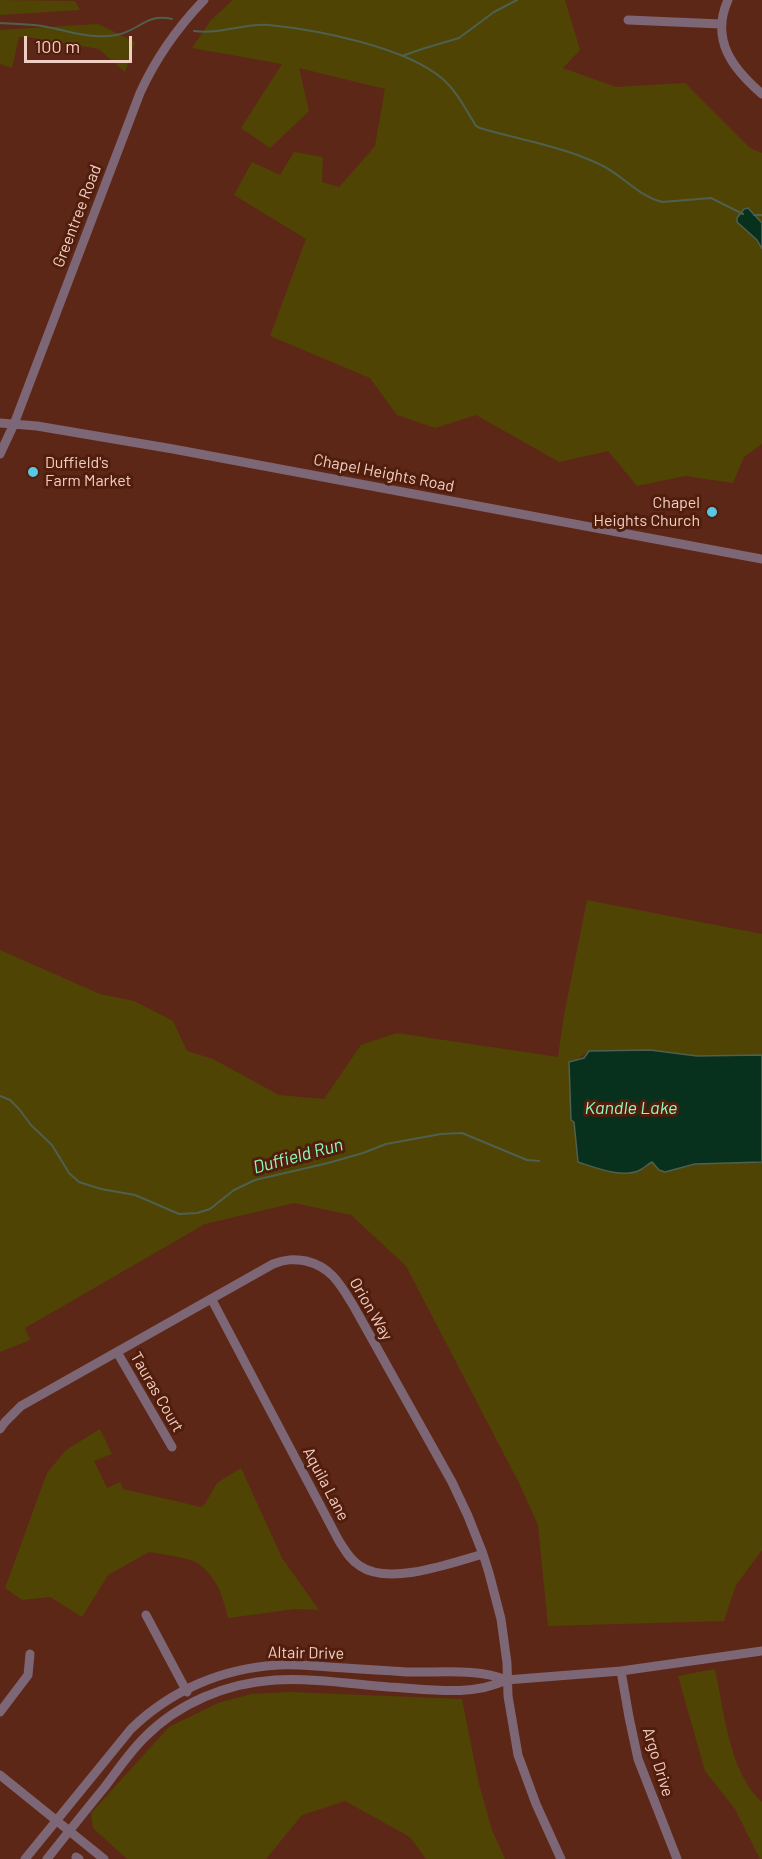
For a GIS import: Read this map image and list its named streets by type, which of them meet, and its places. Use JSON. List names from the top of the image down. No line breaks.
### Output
{"streets":{"street":["Greentree Road","Chapel Heights Road","Orion Way","Tauras Court","Aquila Lane","Altair Drive","Argo Drive"]},"crossings":[["Greentree Road","Chapel Heights Road"],["Orion Way","Tauras Court"],["Orion Way","Aquila Lane"],["Orion Way","Altair Drive"],["Altair Drive","Argo Drive"]],"water":["Kandle Lake","Duffield Run"],"places":["Duffield's Farm Market","Chapel Heights Church"],"scale_bar":"100 m"}
